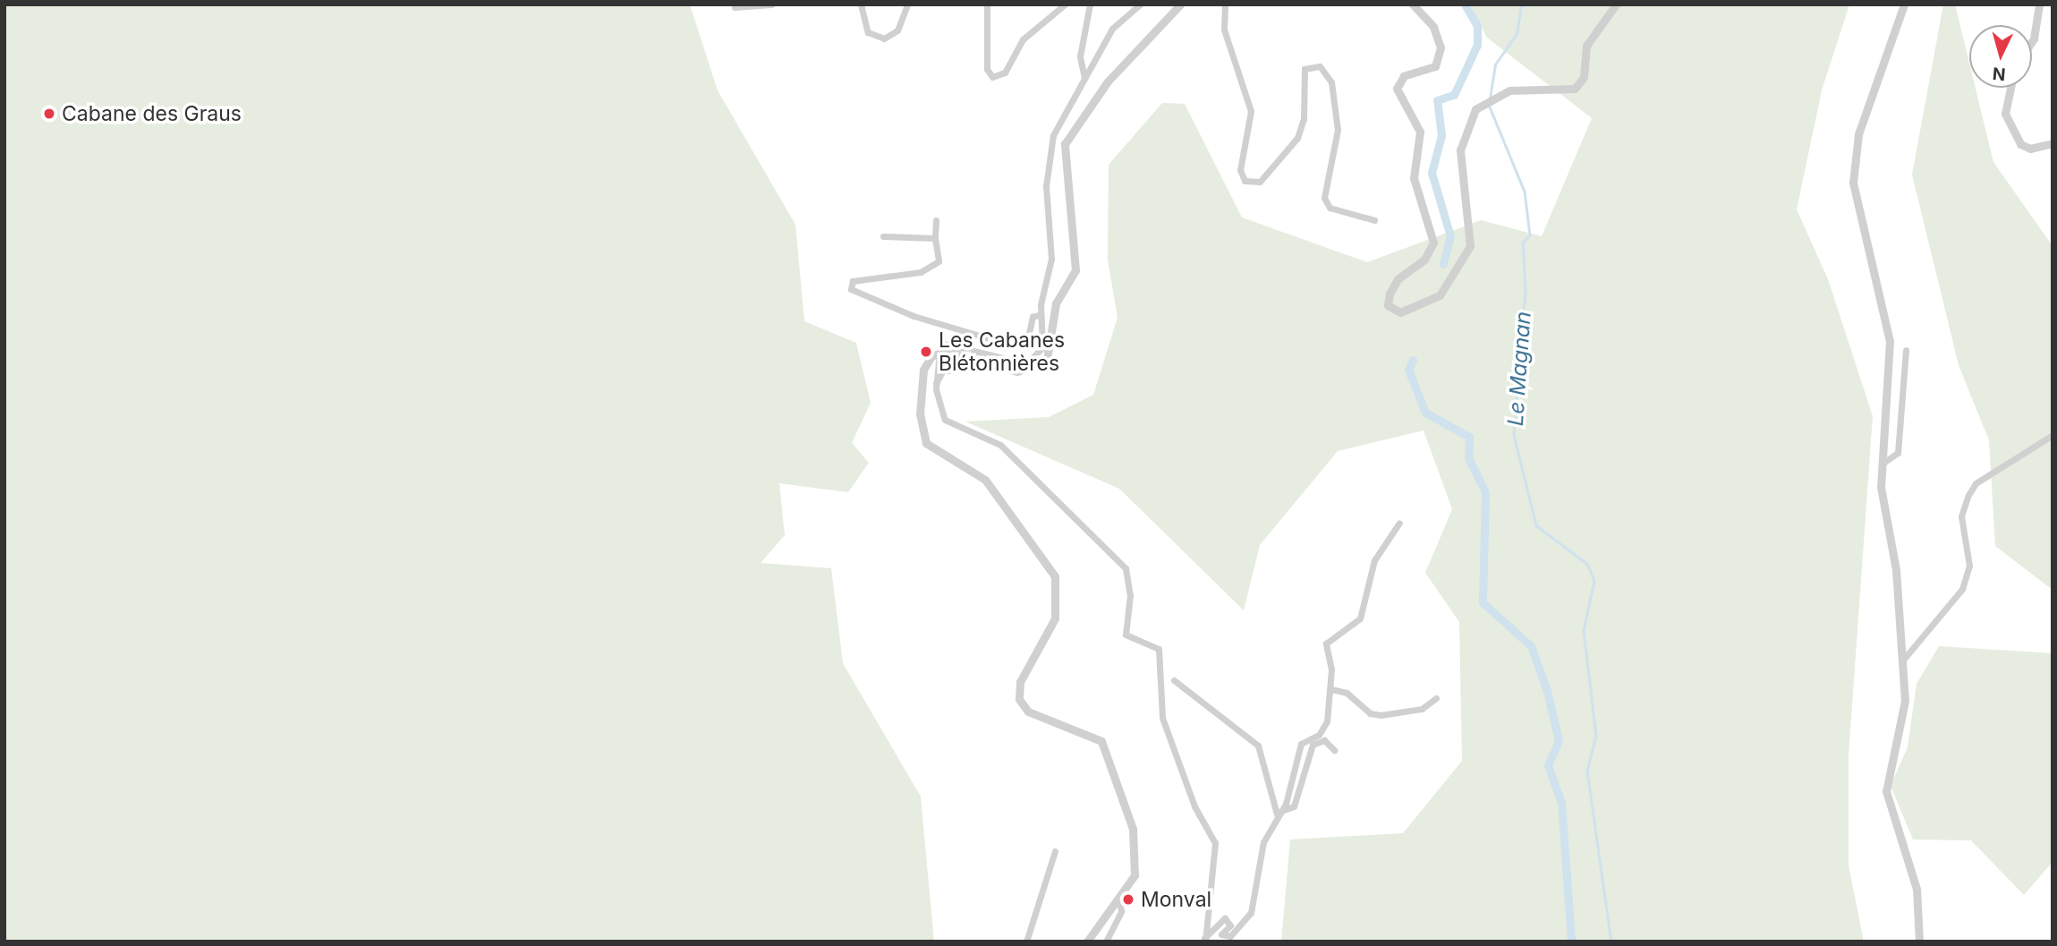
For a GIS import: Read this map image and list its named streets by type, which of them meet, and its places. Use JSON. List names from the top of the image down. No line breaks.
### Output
{"water":["Le Magnan"],"places":["Cabane des Graus","Les Cabanes Blétonnières","Monval"],"north":"bottom"}
